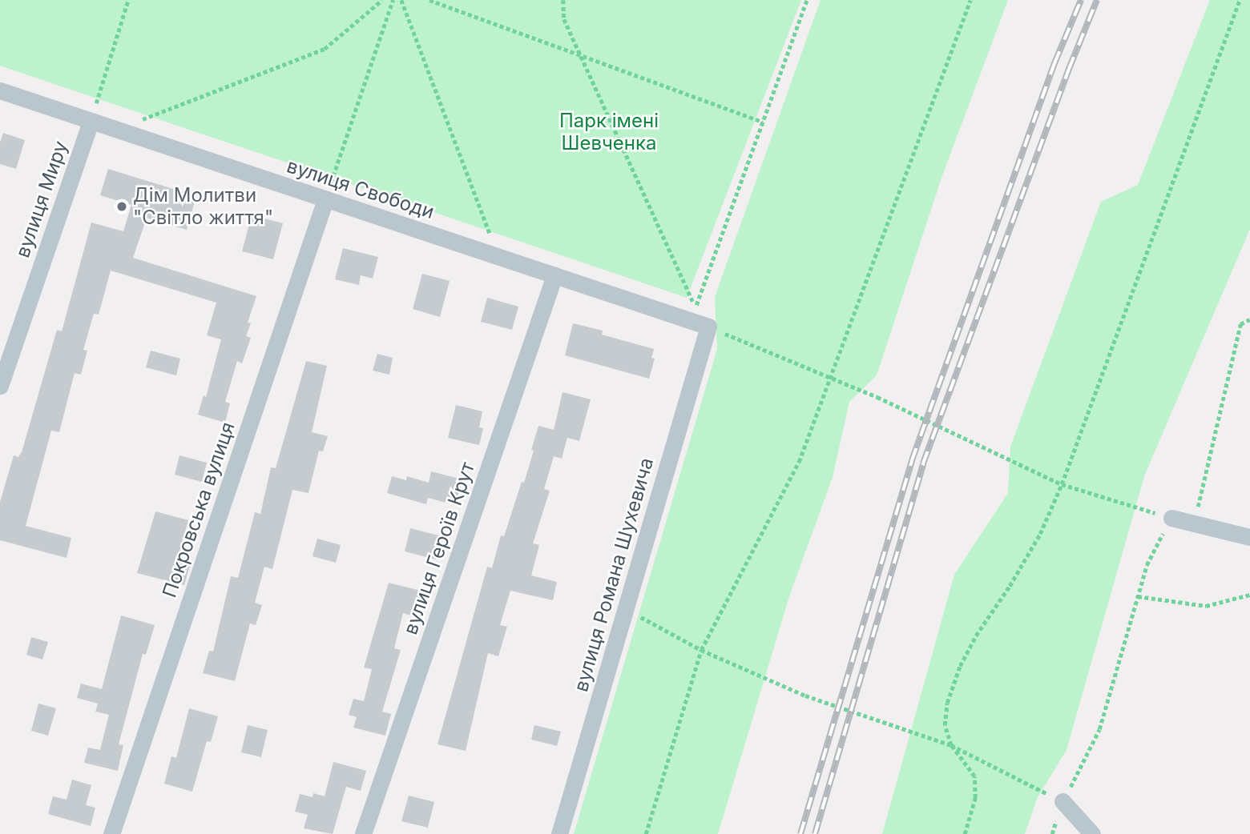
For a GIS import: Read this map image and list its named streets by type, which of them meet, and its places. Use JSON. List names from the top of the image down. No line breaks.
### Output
{"streets":{"street":["вулиця Свободи","вулиця Миру","Покровська вулиця","вулиця Героїв Крут","вулиця Романа Шухевича"]},"crossings":[["вулиця Свободи","вулиця Миру"],["вулиця Свободи","Покровська вулиця"],["вулиця Свободи","вулиця Героїв Крут"],["вулиця Свободи","вулиця Романа Шухевича"]],"parks":["Парк імені Шевченка"],"places":["Дім Молитви \"Світло життя\""]}
